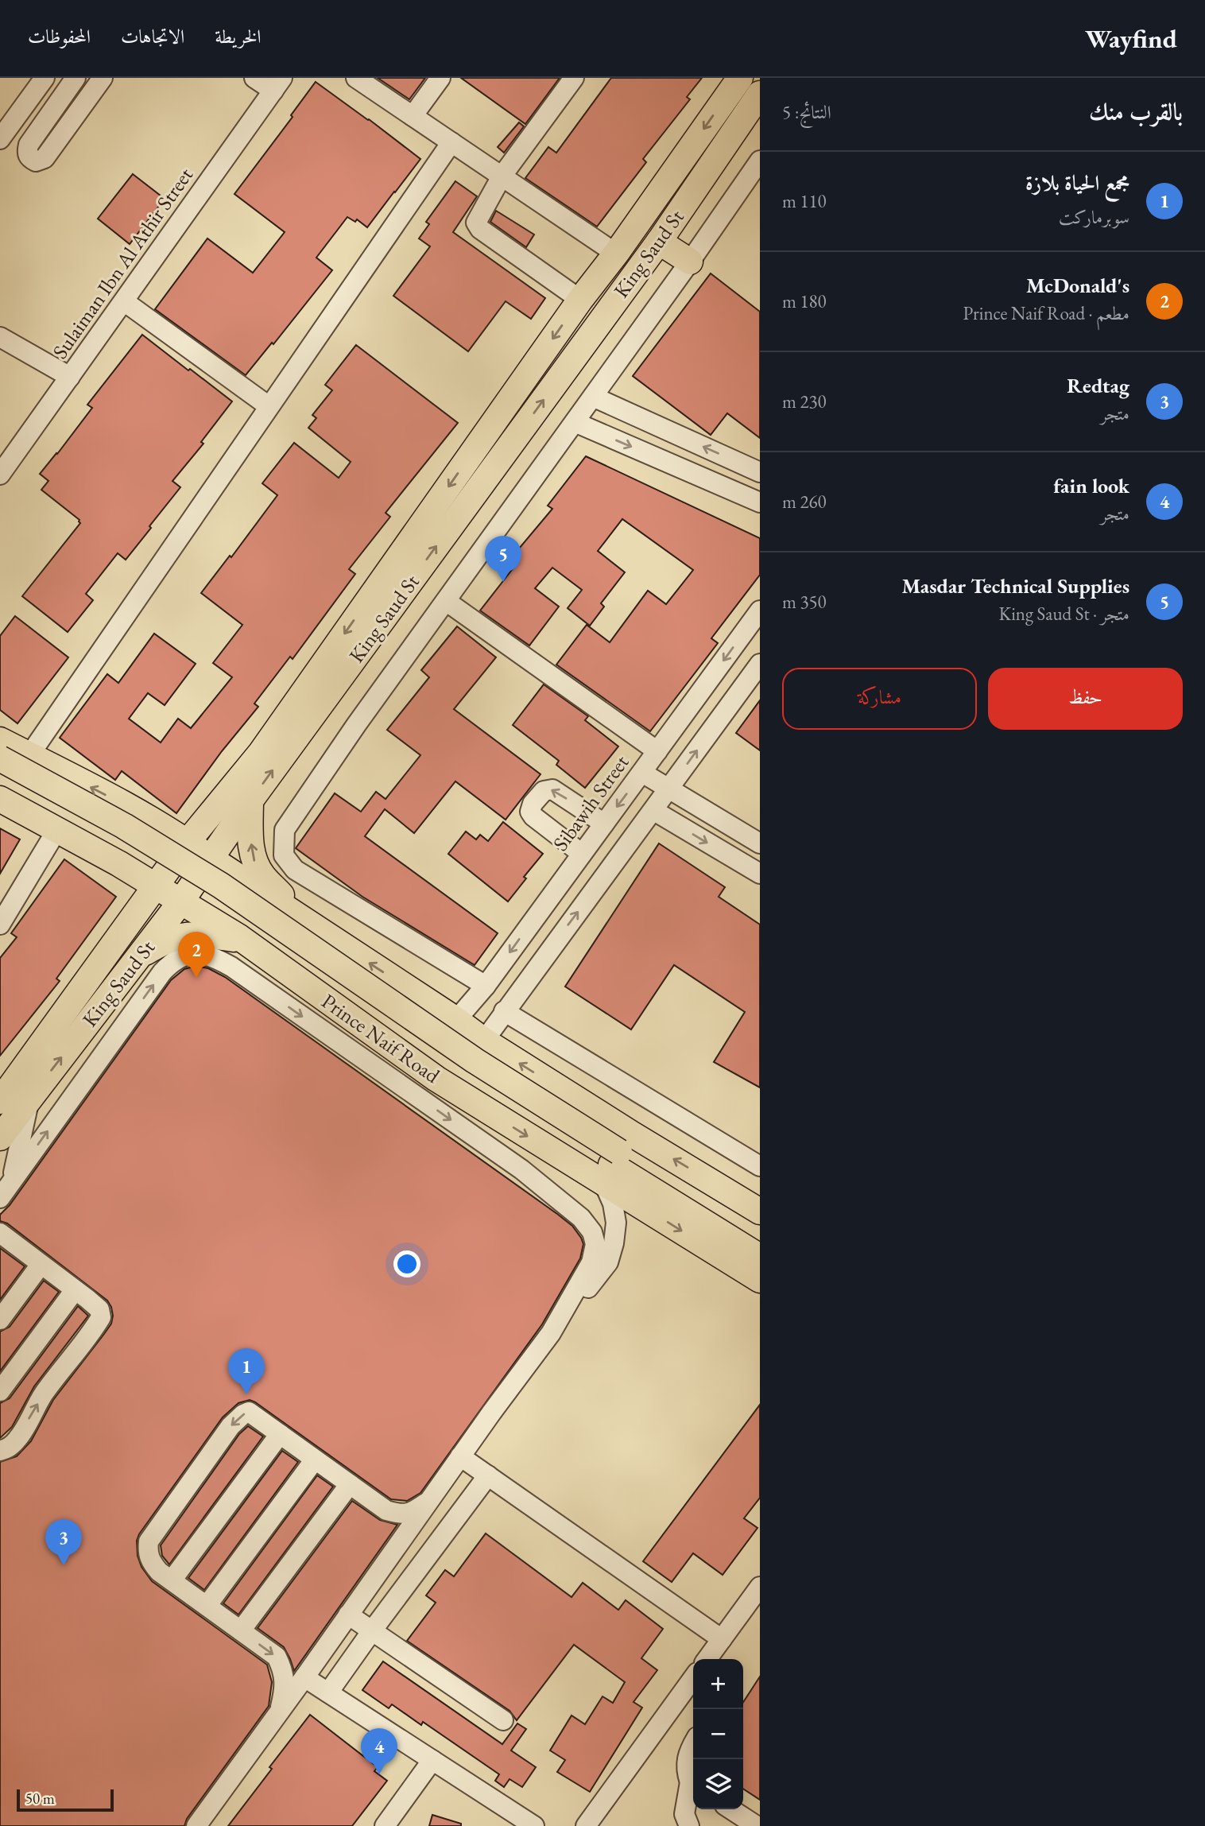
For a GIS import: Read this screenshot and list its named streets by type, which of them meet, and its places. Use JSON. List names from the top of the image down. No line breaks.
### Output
{"streets":{"main road":["King Saud St","Prince Naif Road"],"street":["Sulaiman Ibn Al Athir Street","Sibawih Street"]},"crossings":[["King Saud St","Prince Naif Road"]],"scale_bar":"50 m","page":{"header":"Wayfind","nav":["الخريطة","الاتجاهات","المحفوظات"],"heading":["بالقرب منك","النتائج: 5"],"list":[{"mark":"1","name":"مجمع الحياة بلازة","note":"سوبرماركت","value":"110 m"},{"mark":"2","name":"McDonald's","note":"مطعم · Prince Naif Road","value":"180 m"},{"mark":"3","name":"Redtag","note":"متجر","value":"230 m"},{"mark":"4","name":"fain look","note":"متجر","value":"260 m"},{"mark":"5","name":"Masdar Technical Supplies","note":"متجر · King Saud St","value":"350 m"}],"pins":["5","2","1","3","4"],"buttons":["حفظ","مشاركة"],"map_buttons":["+","−"],"scale":"50 m"}}
